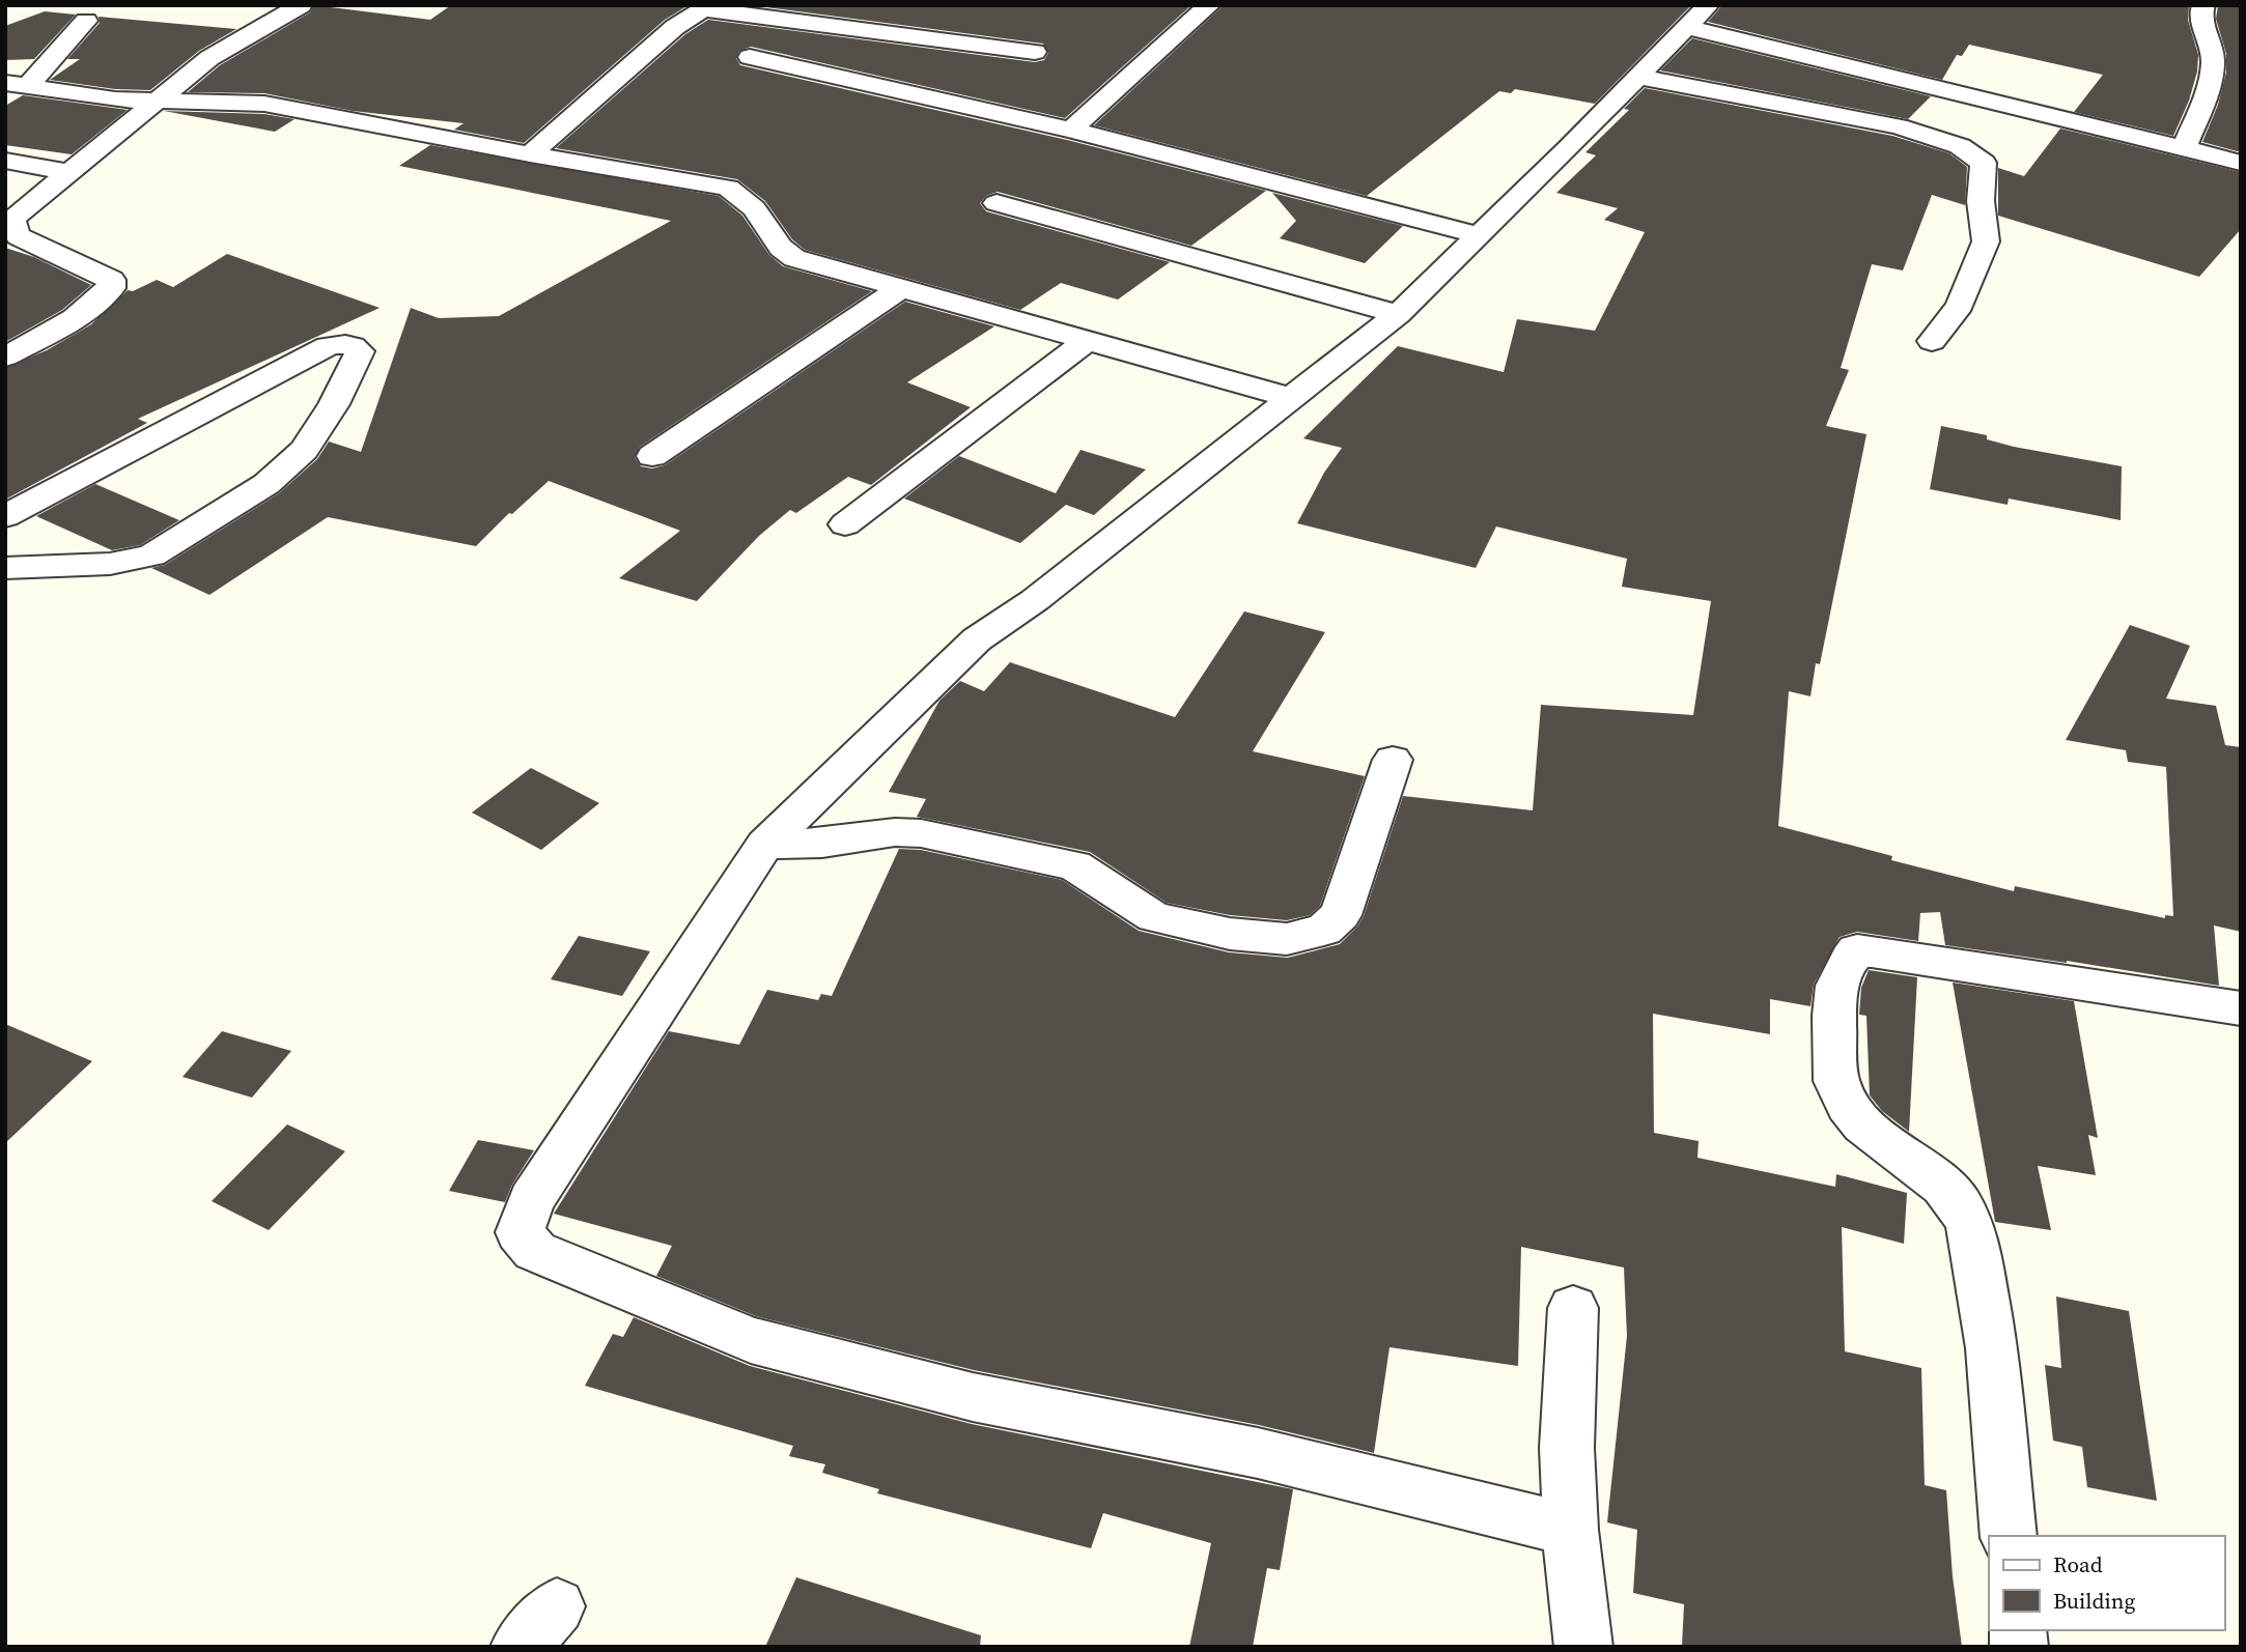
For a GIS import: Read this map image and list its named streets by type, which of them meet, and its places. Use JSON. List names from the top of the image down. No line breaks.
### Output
{"legend":["Road","Building"]}
